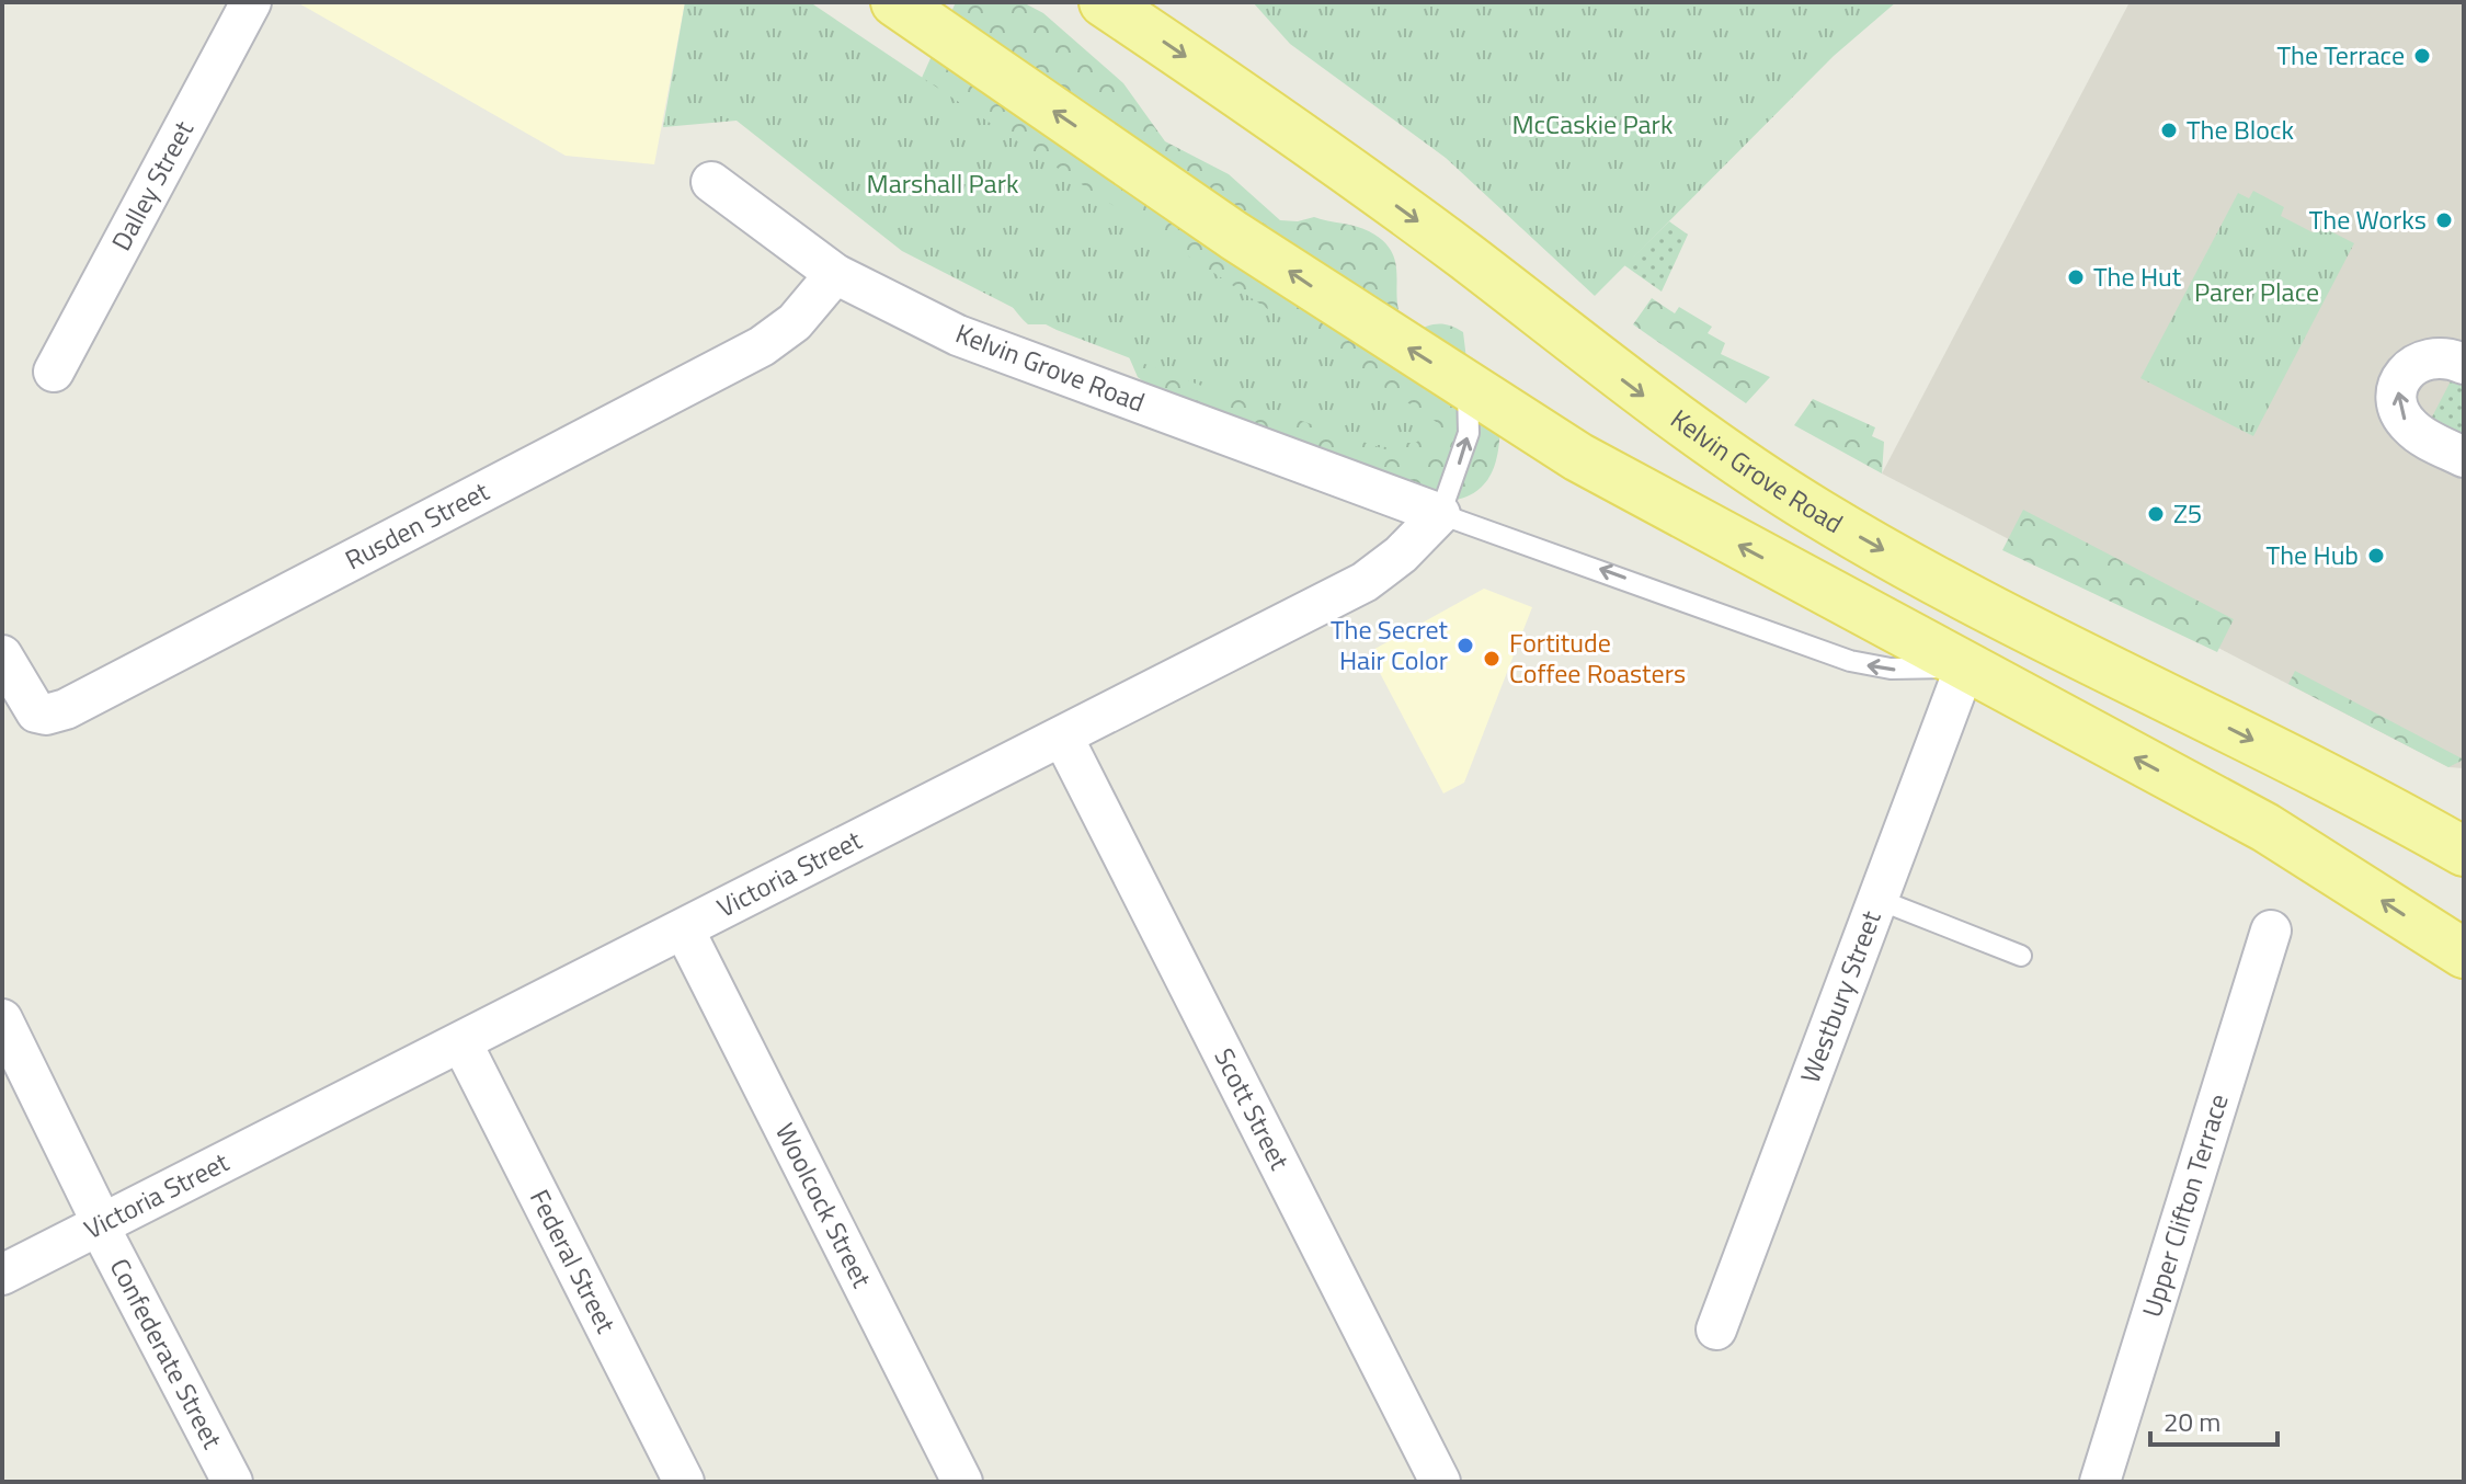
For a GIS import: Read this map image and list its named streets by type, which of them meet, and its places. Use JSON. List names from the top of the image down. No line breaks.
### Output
{"streets":{"main road":["Kelvin Grove Road"],"street":["Dalley Street","Rusden Street","Victoria Street","Westbury Street","Scott Street","Woolcock Street","Upper Clifton Terrace","Federal Street","Confederate Street"]},"crossings":[["Kelvin Grove Road","Rusden Street"],["Kelvin Grove Road","Victoria Street"],["Kelvin Grove Road","Westbury Street"],["Victoria Street","Scott Street"],["Victoria Street","Woolcock Street"],["Victoria Street","Federal Street"],["Victoria Street","Confederate Street"]],"parks":["McCaskie Park","Marshall Park","Parer Place"],"places":["The Terrace","The Block","The Works","The Hut","Z5","The Hub","The Secret Hair Color","Fortitude Coffee Roasters"],"scale_bar":"20 m"}
